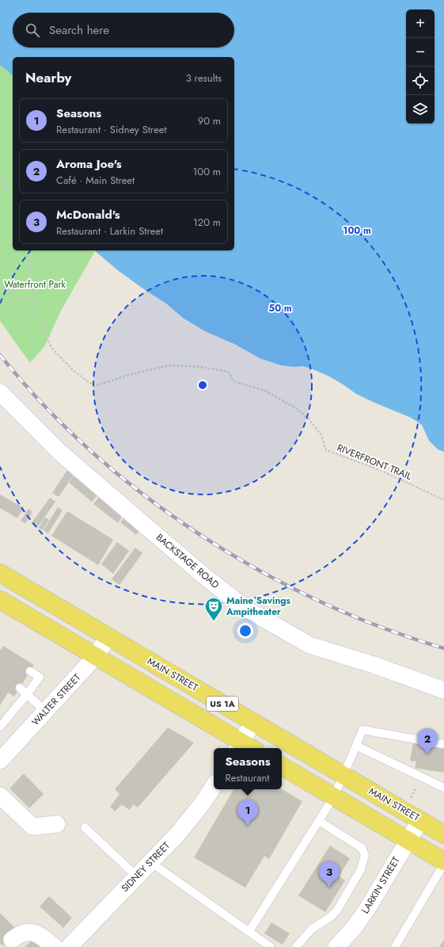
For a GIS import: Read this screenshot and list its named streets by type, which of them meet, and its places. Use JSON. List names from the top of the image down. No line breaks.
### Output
{"streets":{"main road":["MAIN STREET","US 1A"],"street":["BACKSTAGE ROAD","WALTER STREET","SIDNEY STREET","LARKIN STREET"],"path":["RIVERFRONT TRAIL"]},"crossings":[["MAIN STREET","WALTER STREET"],["MAIN STREET","LARKIN STREET"],["WALTER STREET","US 1A"]],"parks":["Waterfront Park"],"places":{"theatre":["Maine Savings Ampitheater"]},"page":{"map_buttons":["+","−"],"search":"Search here","heading":["Nearby","3 results"],"list":[{"mark":"1","name":"Seasons","note":"Restaurant · Sidney Street","value":"90 m"},{"mark":"2","name":"Aroma Joe's","note":"Café · Main Street","value":"100 m"},{"mark":"3","name":"McDonald's","note":"Restaurant · Larkin Street","value":"120 m"}],"pins":["2","1","3"],"popup":["Seasons","Restaurant"]},"rings":["100 m","50 m"]}
